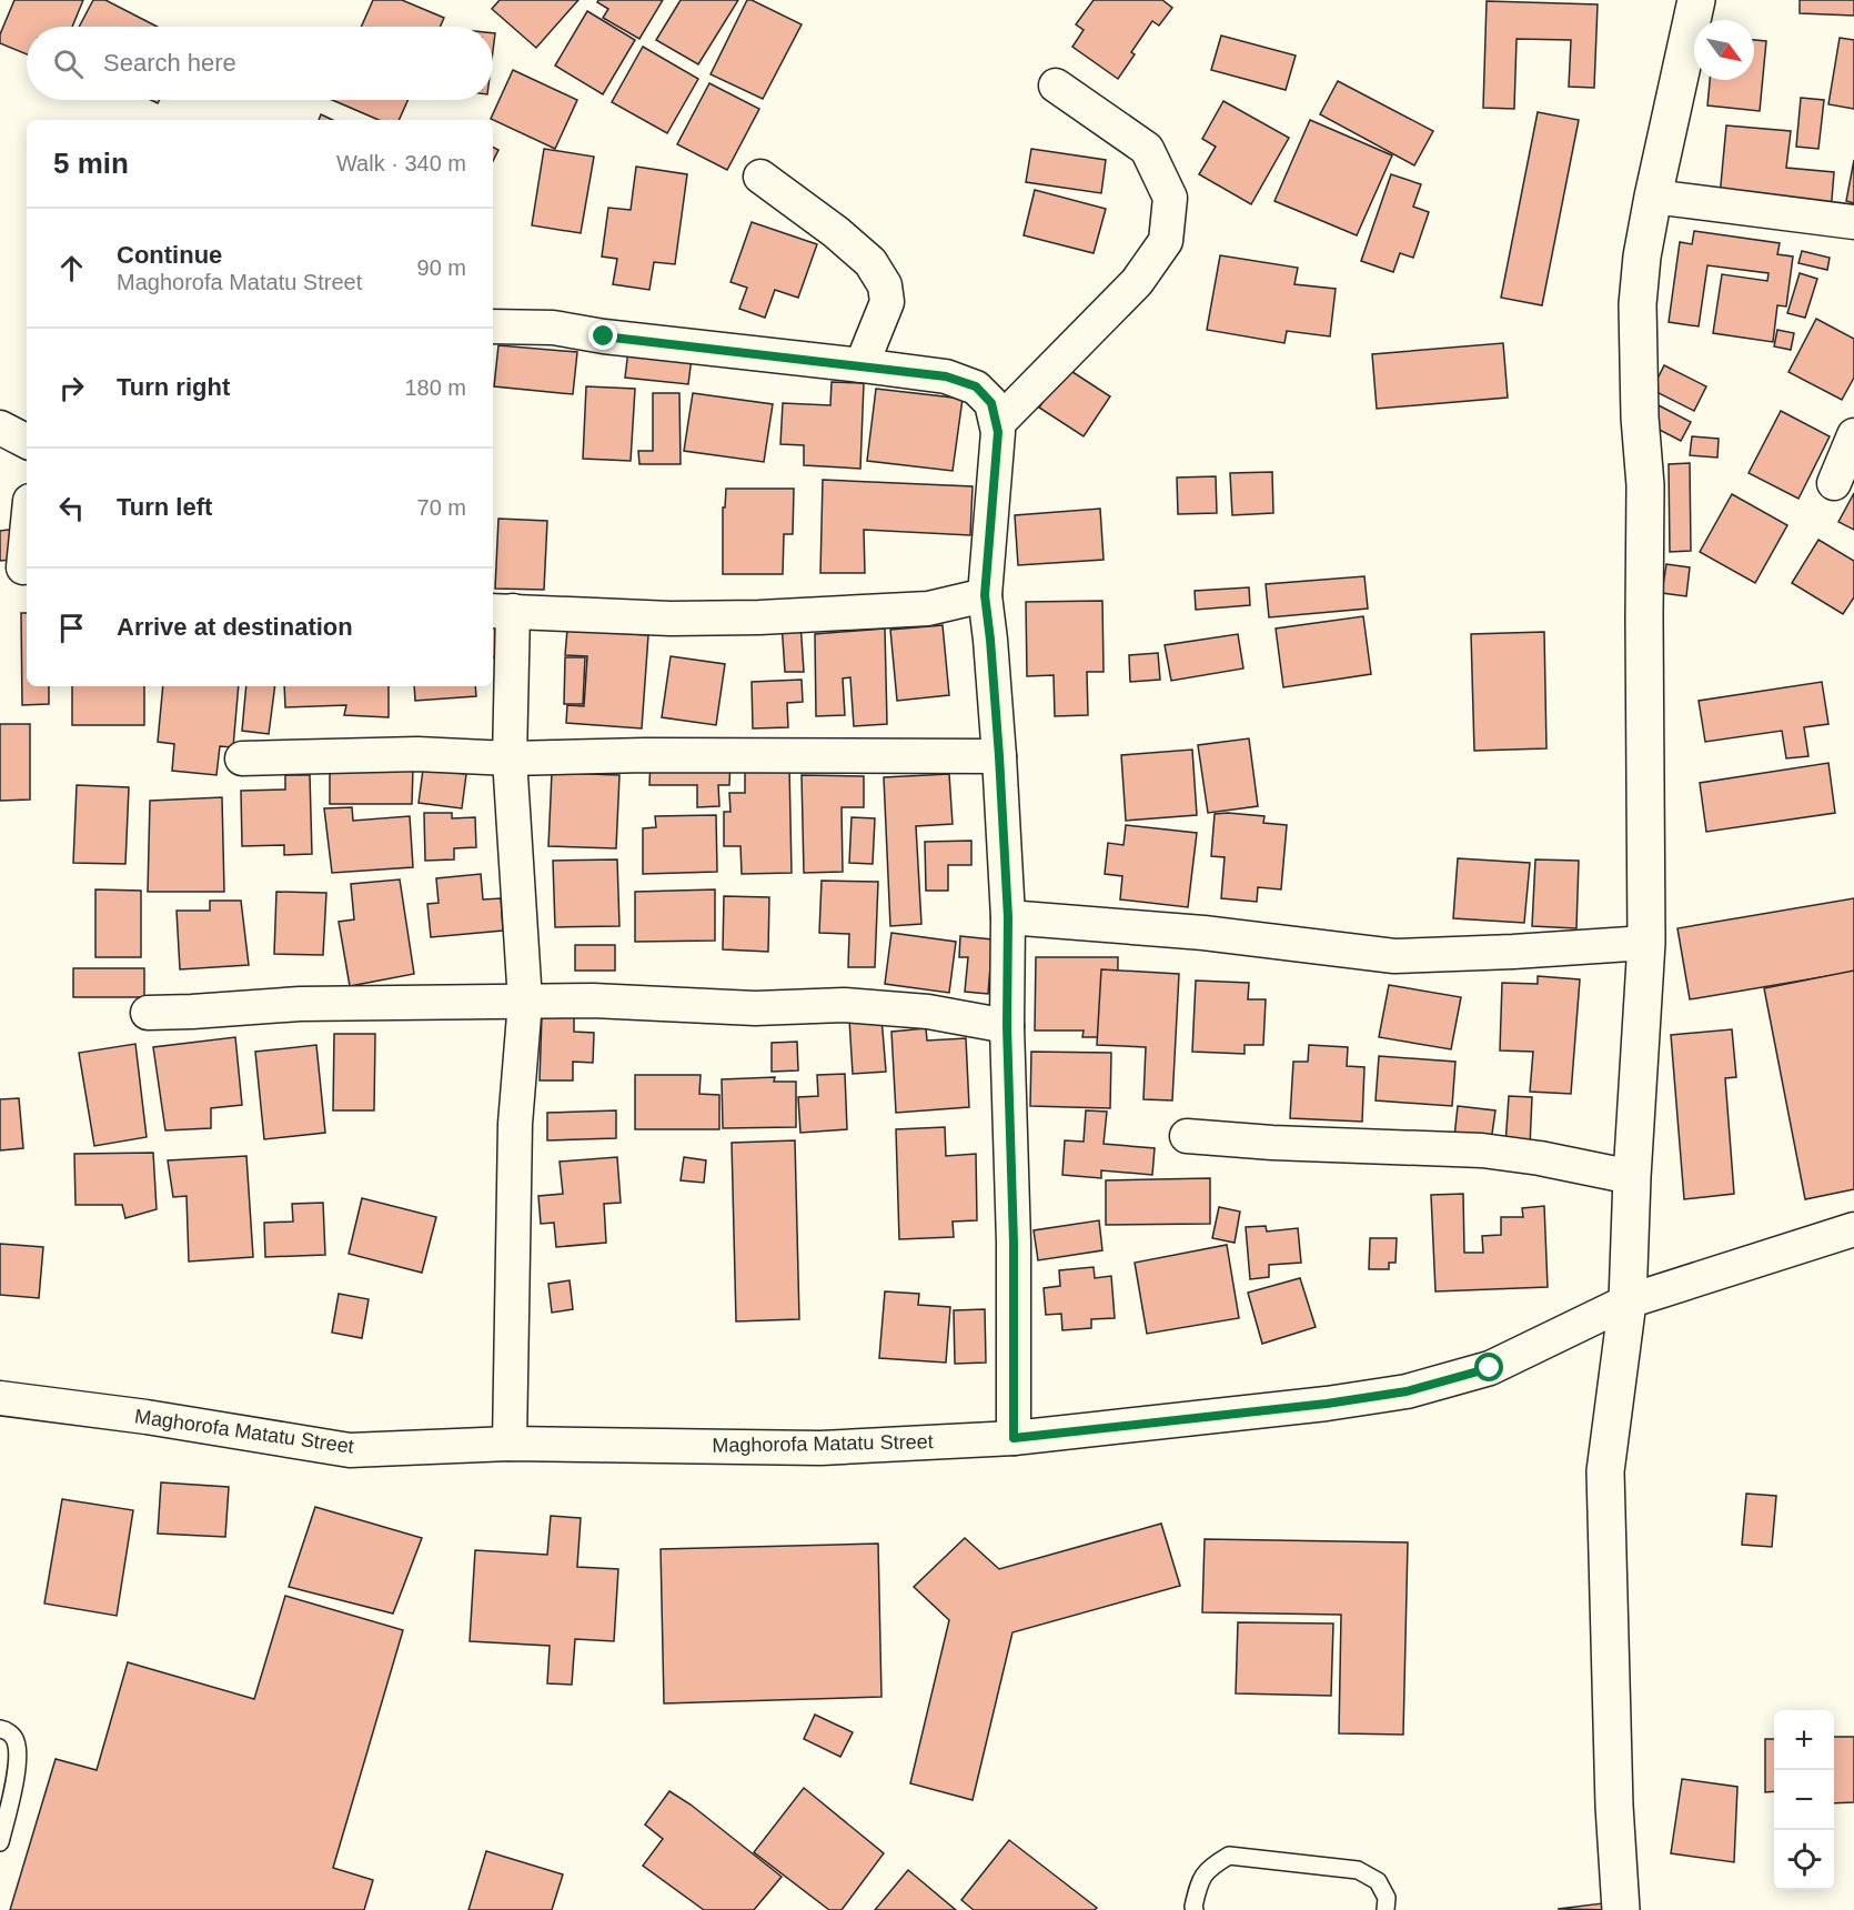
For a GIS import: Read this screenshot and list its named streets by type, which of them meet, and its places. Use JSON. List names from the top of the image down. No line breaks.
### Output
{"streets":{"street":["Maghorofa Matatu Street"]},"north":"bottom right","page":{"search":"Search here","heading":["5 min","Walk · 340 m"],"list":[["Continue","Maghorofa Matatu Street","90 m"],["Turn right","180 m"],["Turn left","70 m"],"Arrive at destination"],"map_buttons":["+","−"]}}
